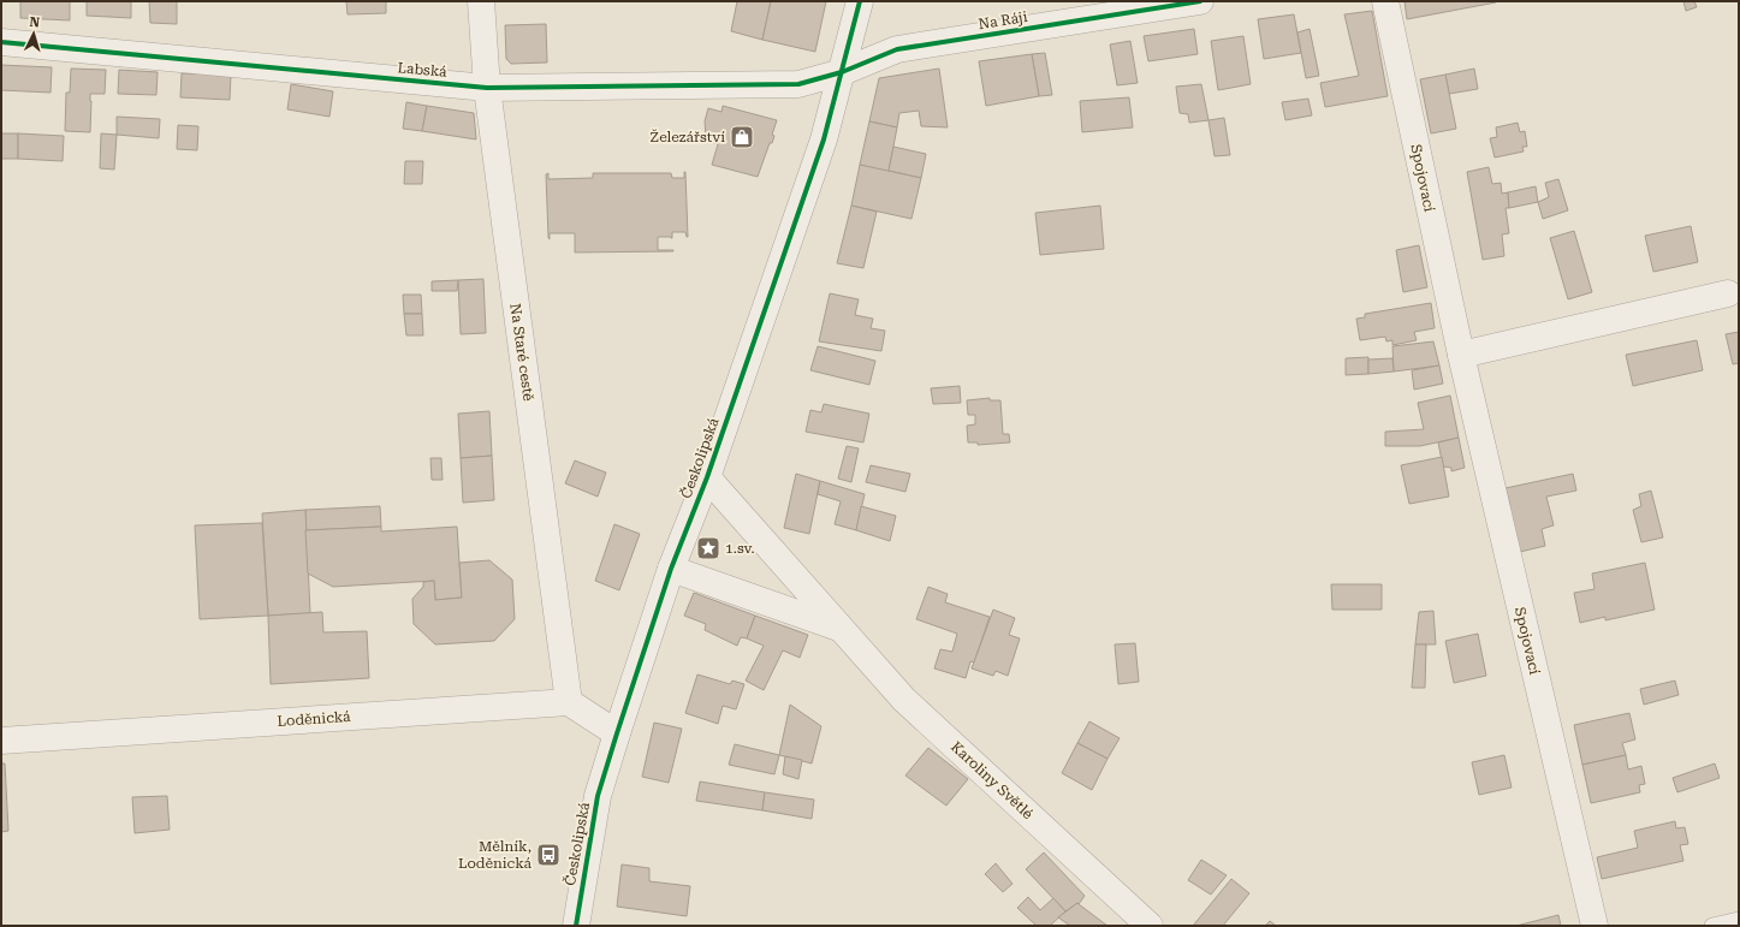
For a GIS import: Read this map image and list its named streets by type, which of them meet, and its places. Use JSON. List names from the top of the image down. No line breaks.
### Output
{"streets":{"street":["Na Ráji","Labská","Spojovací","Na Staré cestě","Českolipská","Loděnická","Karoliny Světlé"]},"crossings":[["Na Ráji","Labská"],["Na Ráji","Českolipská"],["Labská","Na Staré cestě"],["Labská","Českolipská"],["Na Staré cestě","Loděnická"],["Českolipská","Karoliny Světlé"]],"places":{"shop":["Železářství"],"place":["1.sv."],"bus stop":["Mělník, Loděnická"]},"north":"top"}
